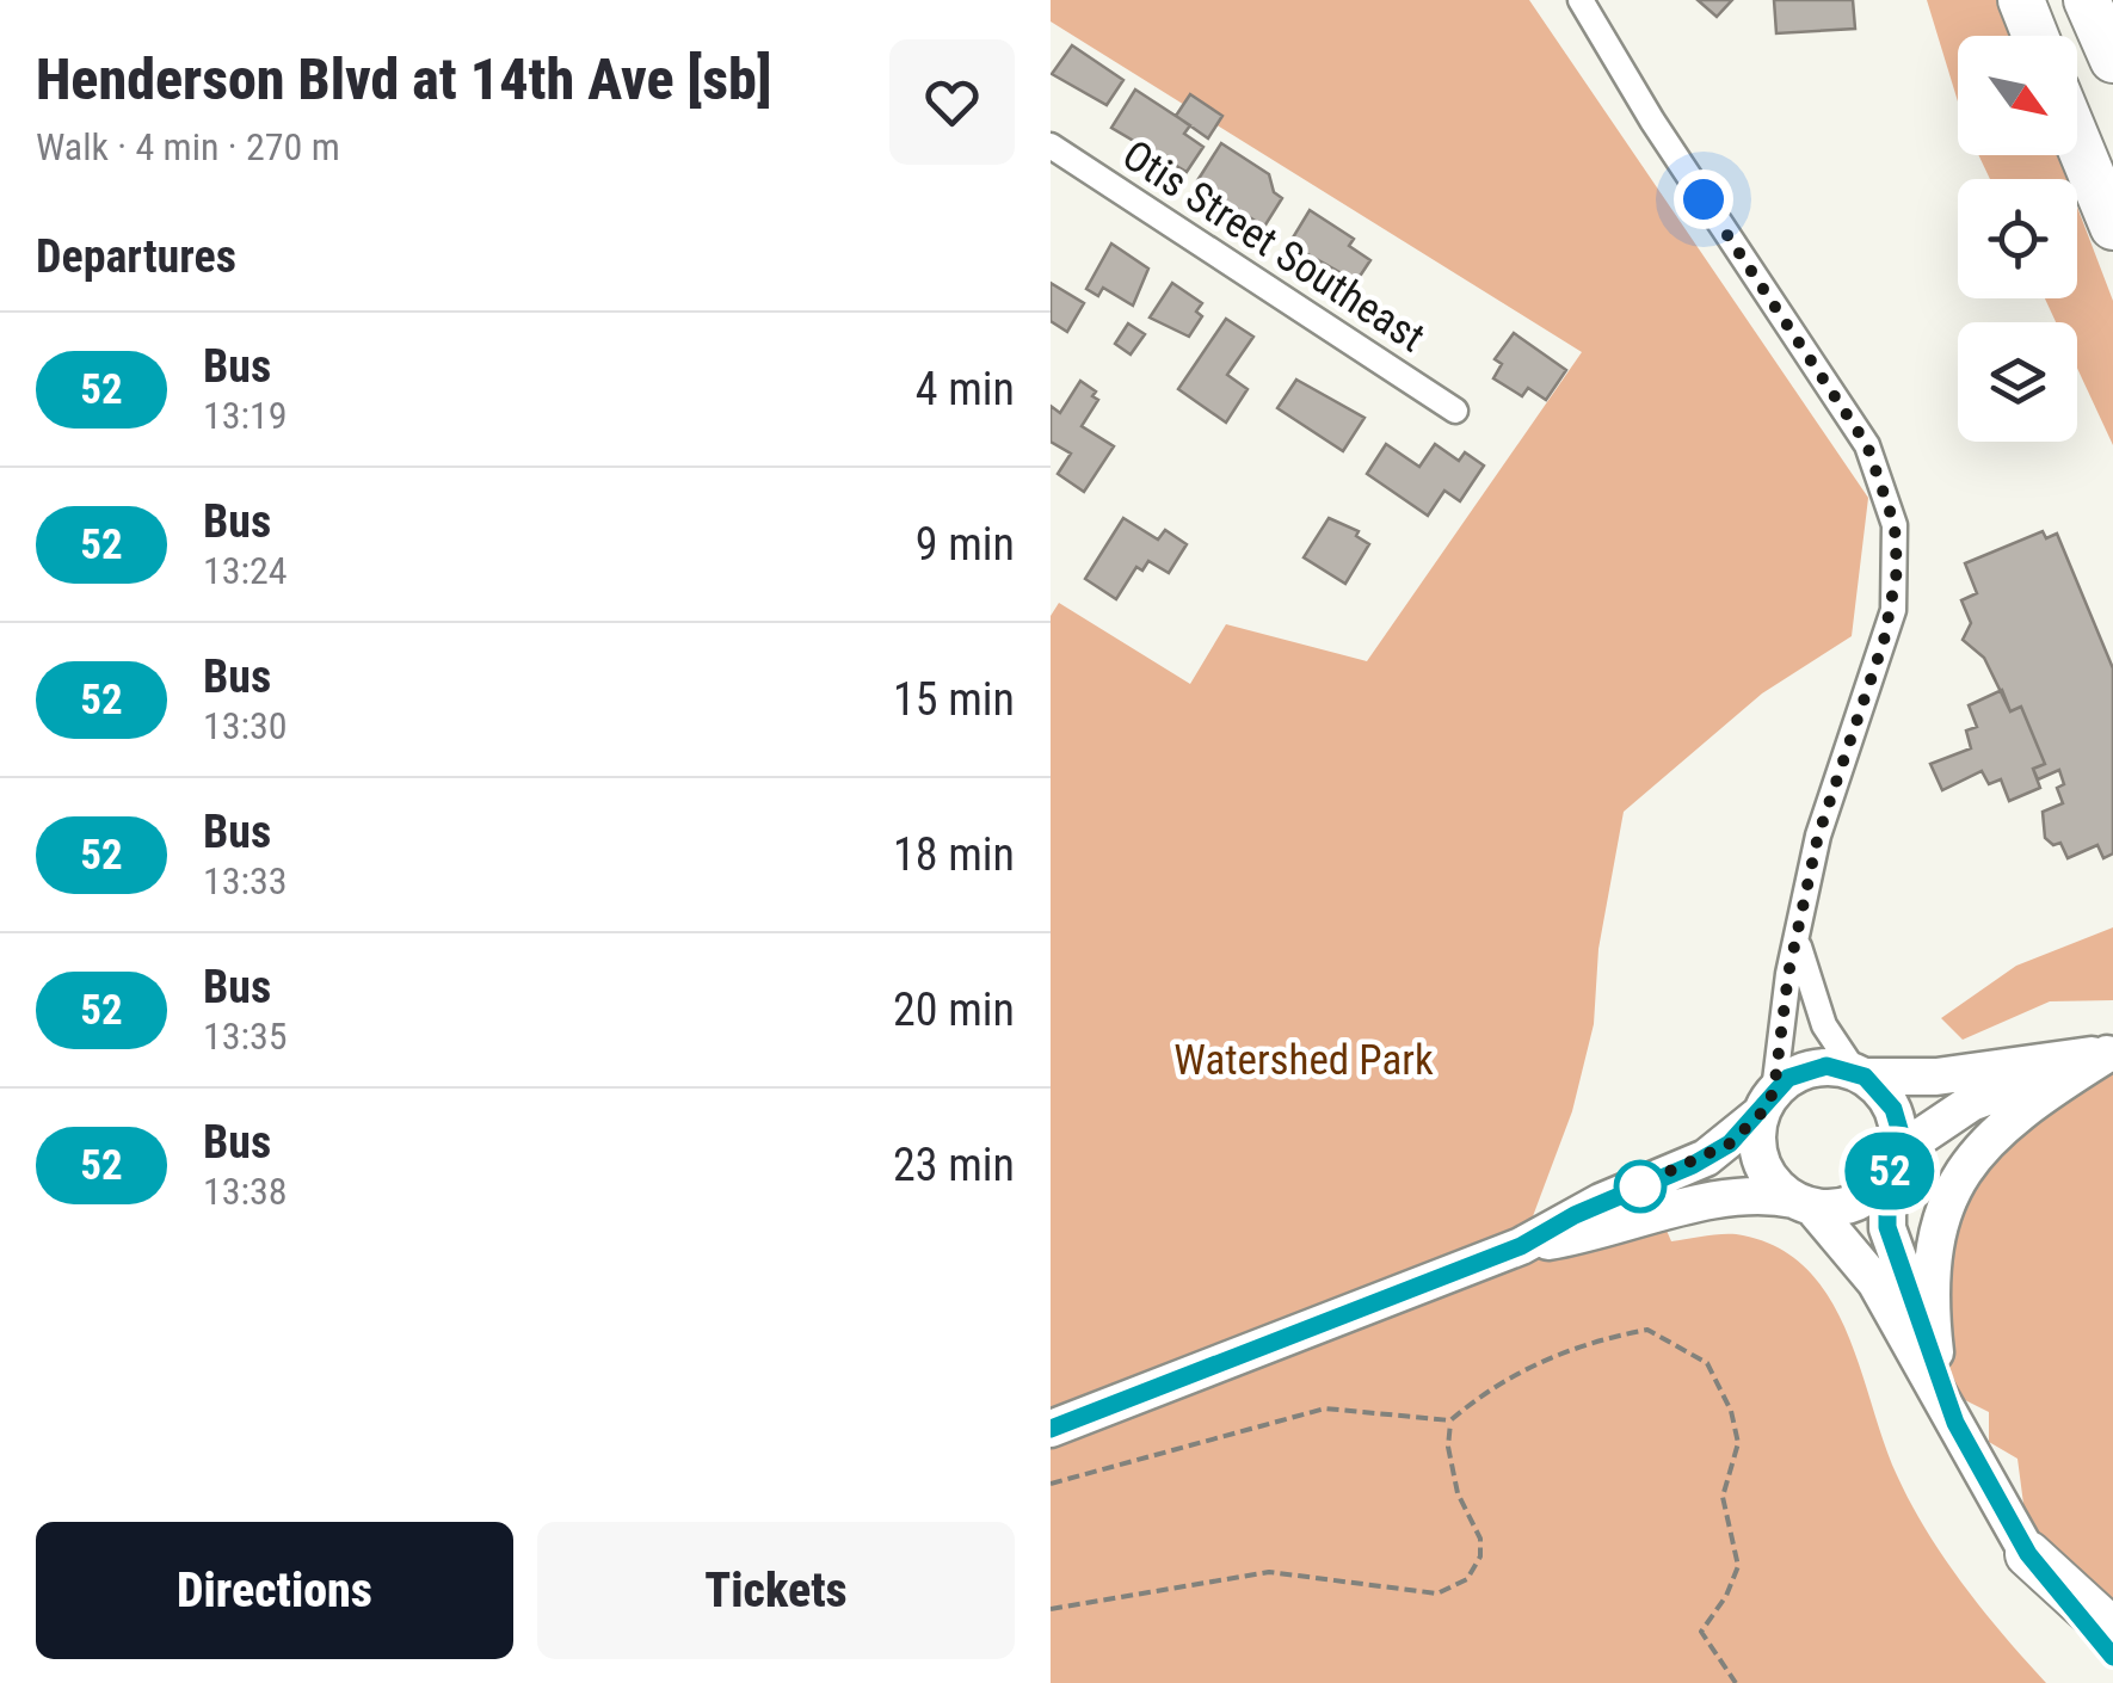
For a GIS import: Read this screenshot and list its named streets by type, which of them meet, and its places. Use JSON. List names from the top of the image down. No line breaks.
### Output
{"streets":{"street":["Otis Street Southeast"]},"parks":["Watershed Park"],"lines":["bus line 52"],"north":"bottom right","page":{"heading":[["Henderson Blvd at 14th Ave [sb]","Walk · 4 min · 270 m"],"Departures"],"on_map":"52","list":[{"mark":"52","name":"Bus","note":"13:19","value":"4 min"},{"mark":"52","name":"Bus","note":"13:24","value":"9 min"},{"mark":"52","name":"Bus","note":"13:30","value":"15 min"},{"mark":"52","name":"Bus","note":"13:33","value":"18 min"},{"mark":"52","name":"Bus","note":"13:35","value":"20 min"},{"mark":"52","name":"Bus","note":"13:38","value":"23 min"}],"buttons":["Directions","Tickets"]}}
